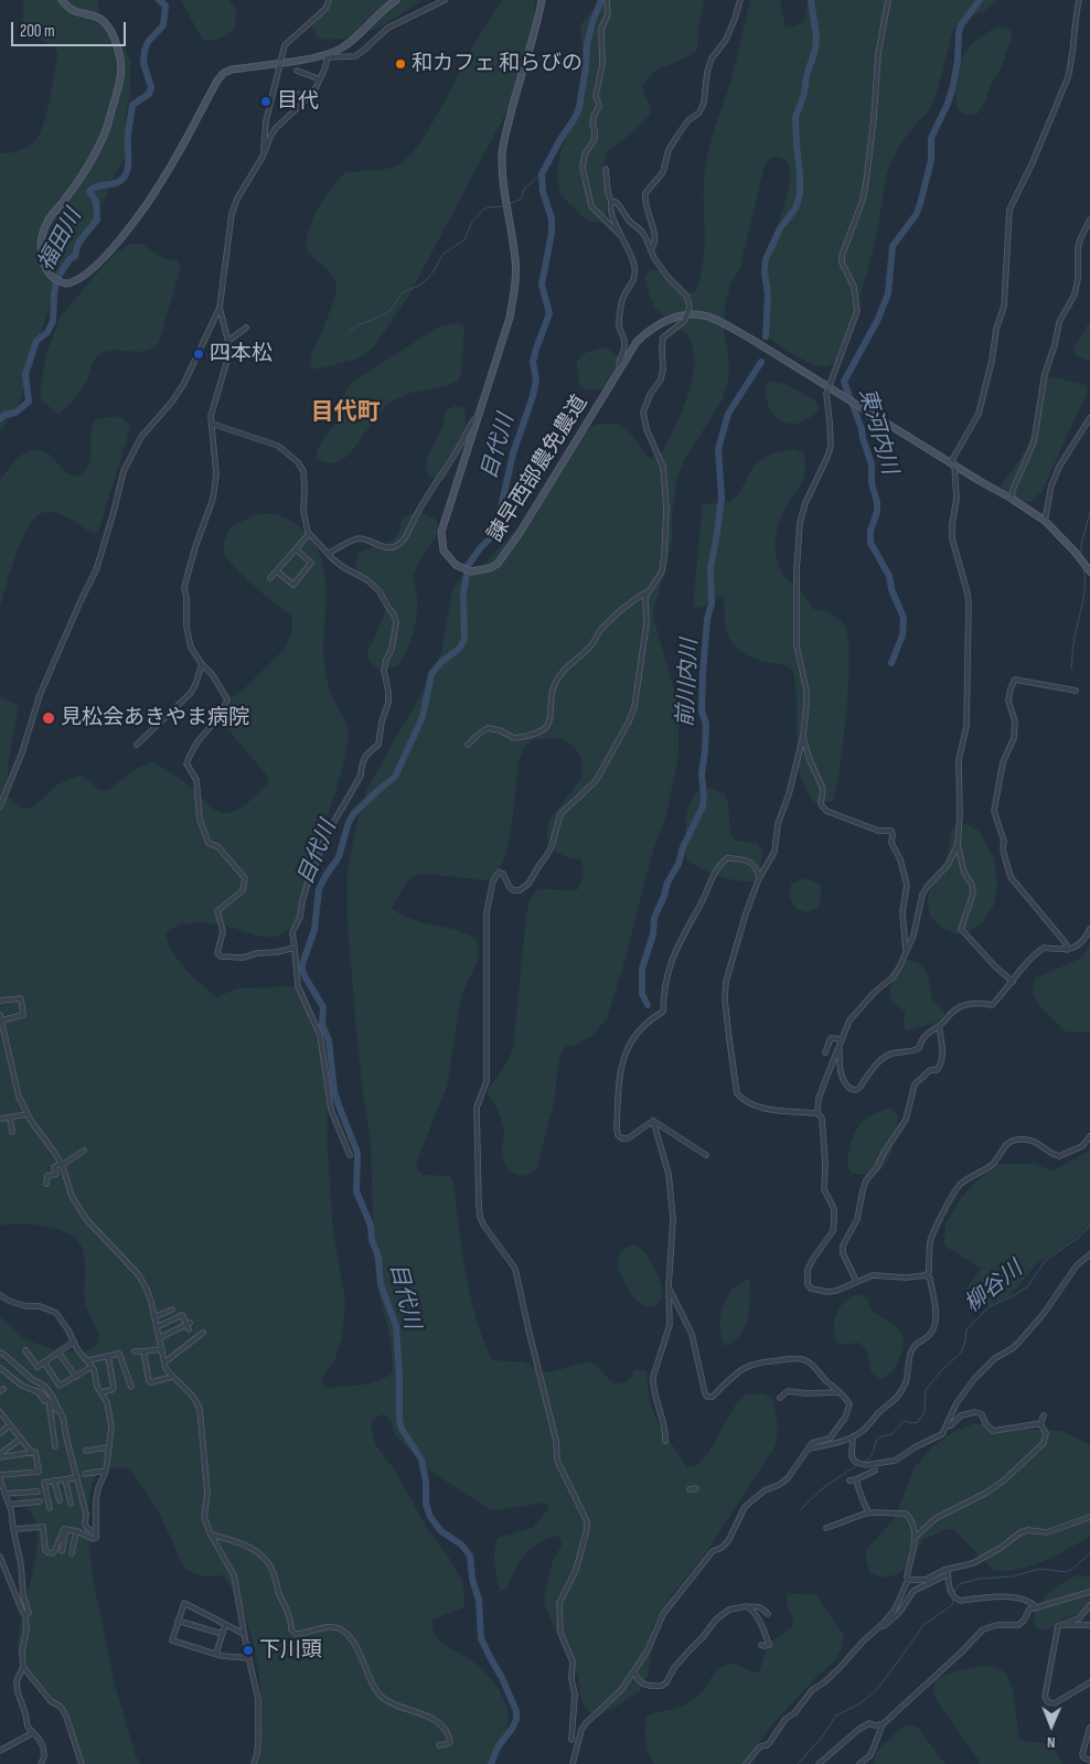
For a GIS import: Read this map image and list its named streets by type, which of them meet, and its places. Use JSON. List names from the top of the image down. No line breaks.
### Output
{"streets":{"street":["諫早西部農免農道"]},"districts":["目代町"],"water":["福田川","東河内川","目代川","前川内川","柳谷川"],"places":["和カフェ 和らびの","目代","四本松","見松会あきやま病院","下川頭"],"scale_bar":"200 m","north":"bottom"}
